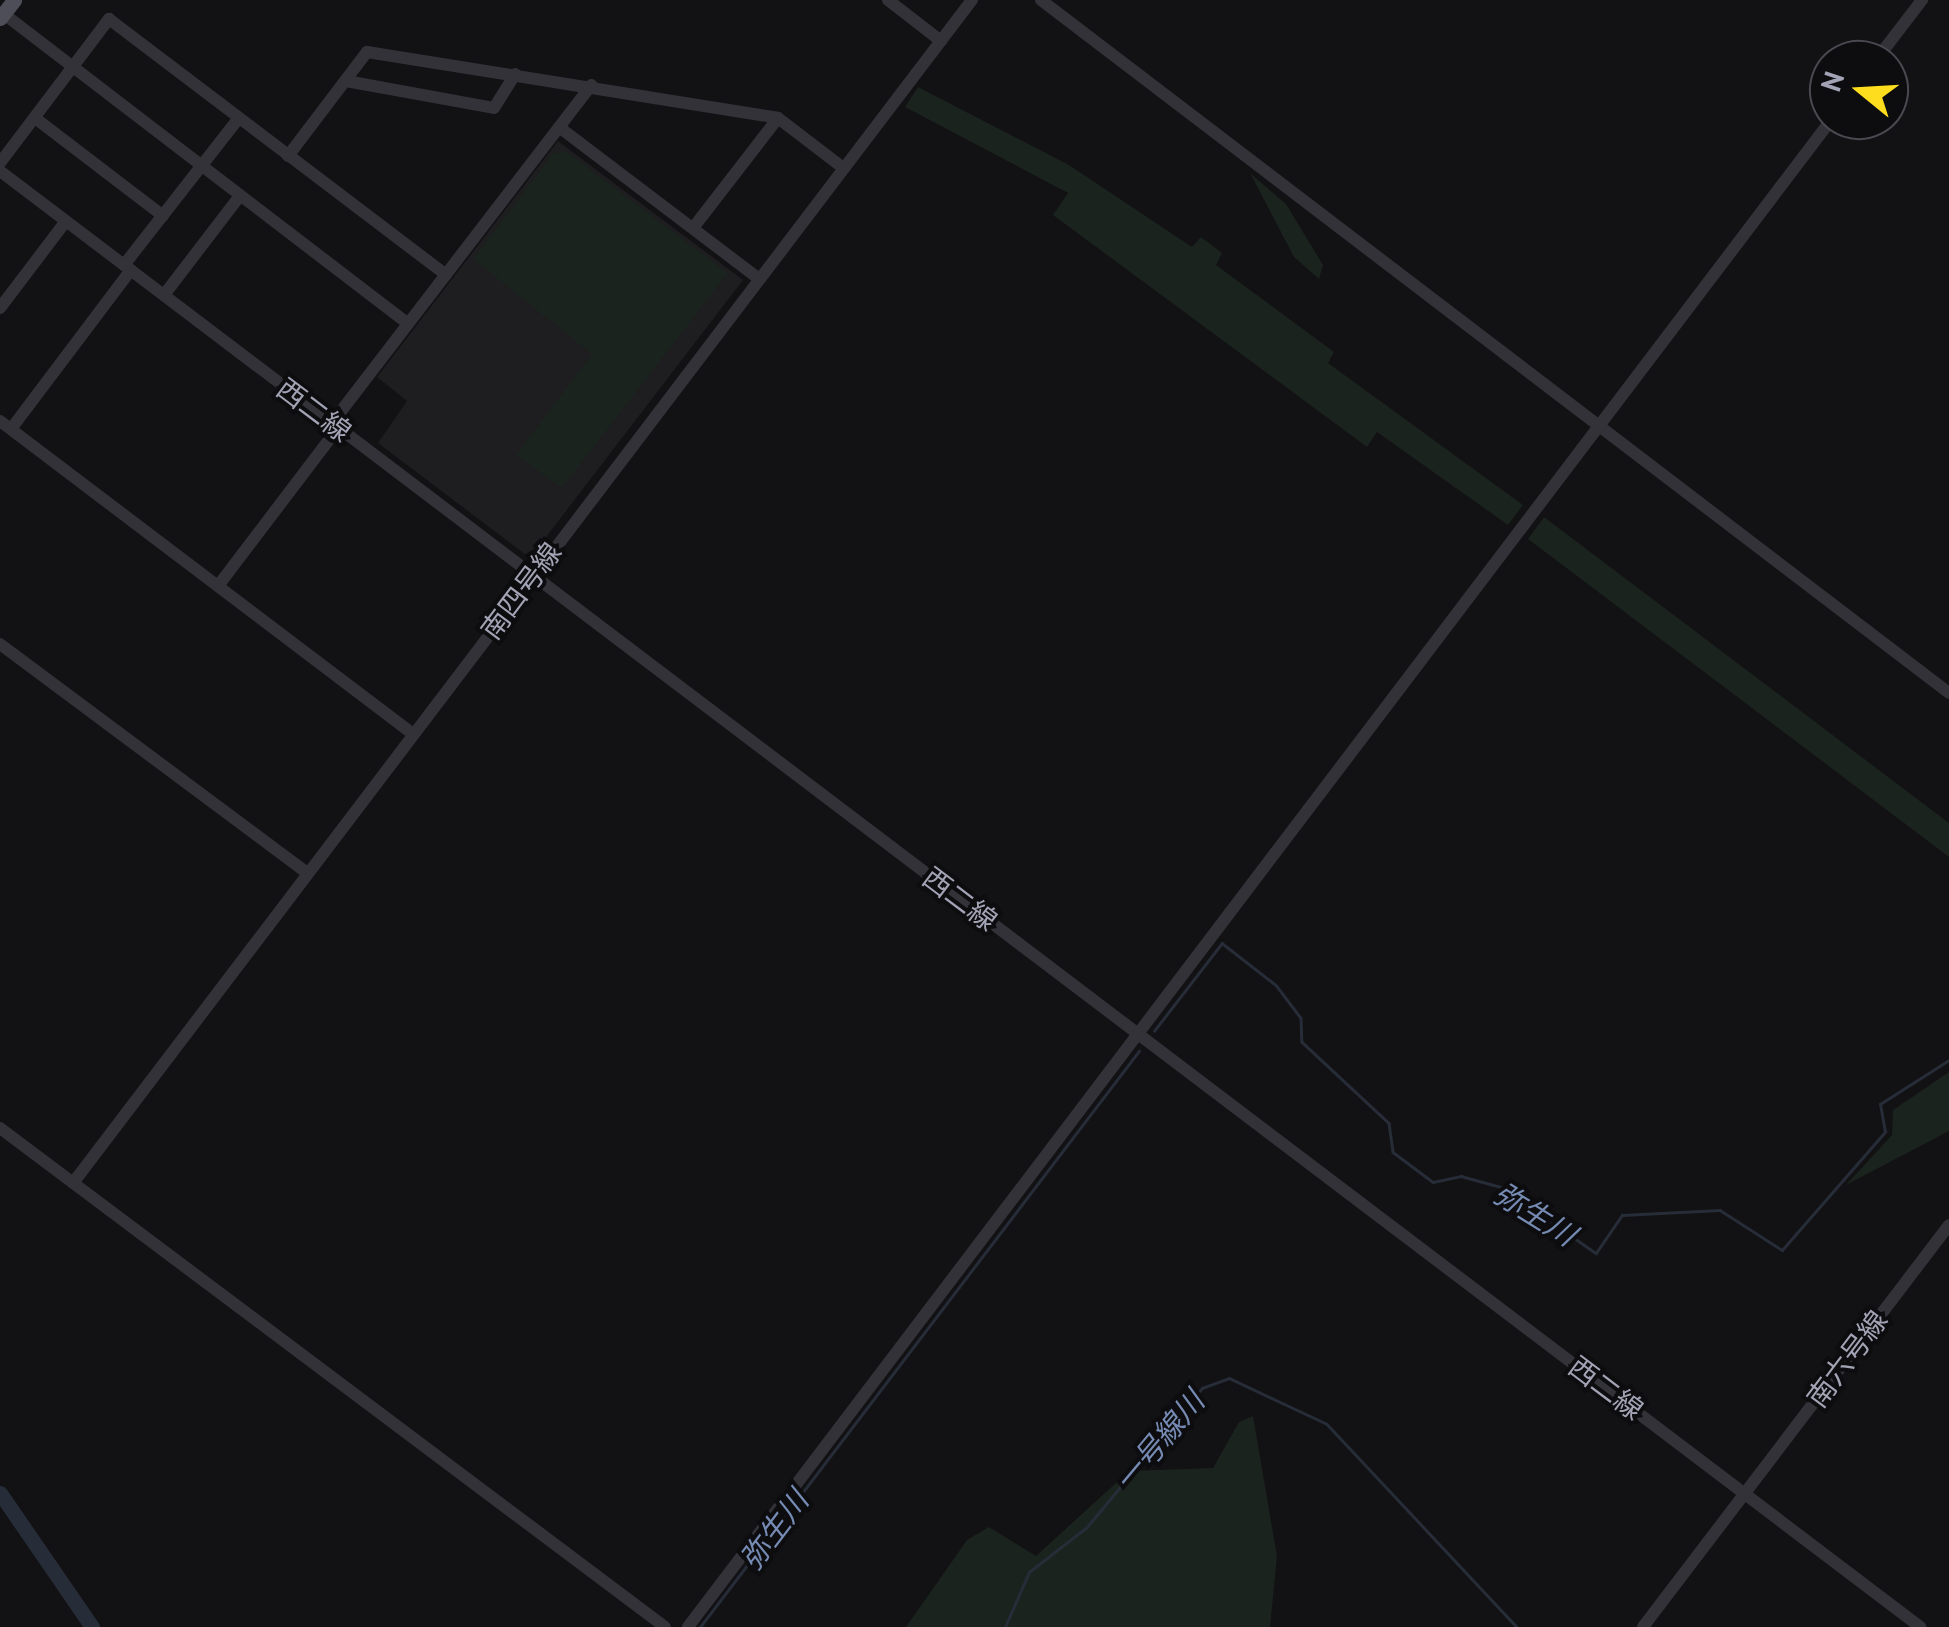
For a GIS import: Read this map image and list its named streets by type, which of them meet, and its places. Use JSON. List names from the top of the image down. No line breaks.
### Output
{"streets":{"street":["西二線","南四号線","南六号線"]},"crossings":[["西二線","南四号線"],["西二線","南六号線"]],"water":["弥生川","一号線川"],"north":"left"}
